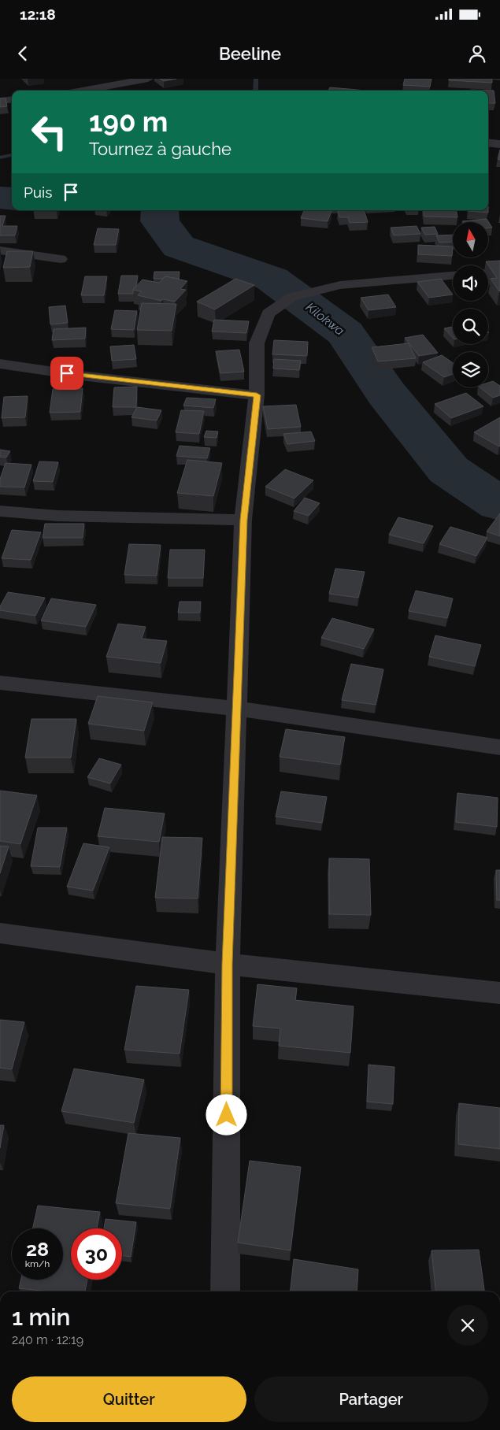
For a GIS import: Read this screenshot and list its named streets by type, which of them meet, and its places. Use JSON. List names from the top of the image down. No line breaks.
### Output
{"water":["Kilokwa"],"north":"top","page":{"status":"12:18","header":"Beeline","turn":["190 m","Tournez à gauche"],"then":"Puis","speed":"28 km/h","limit":"30","heading":["1 min","240 m · 12:19"],"buttons":["Quitter","Partager"]}}
